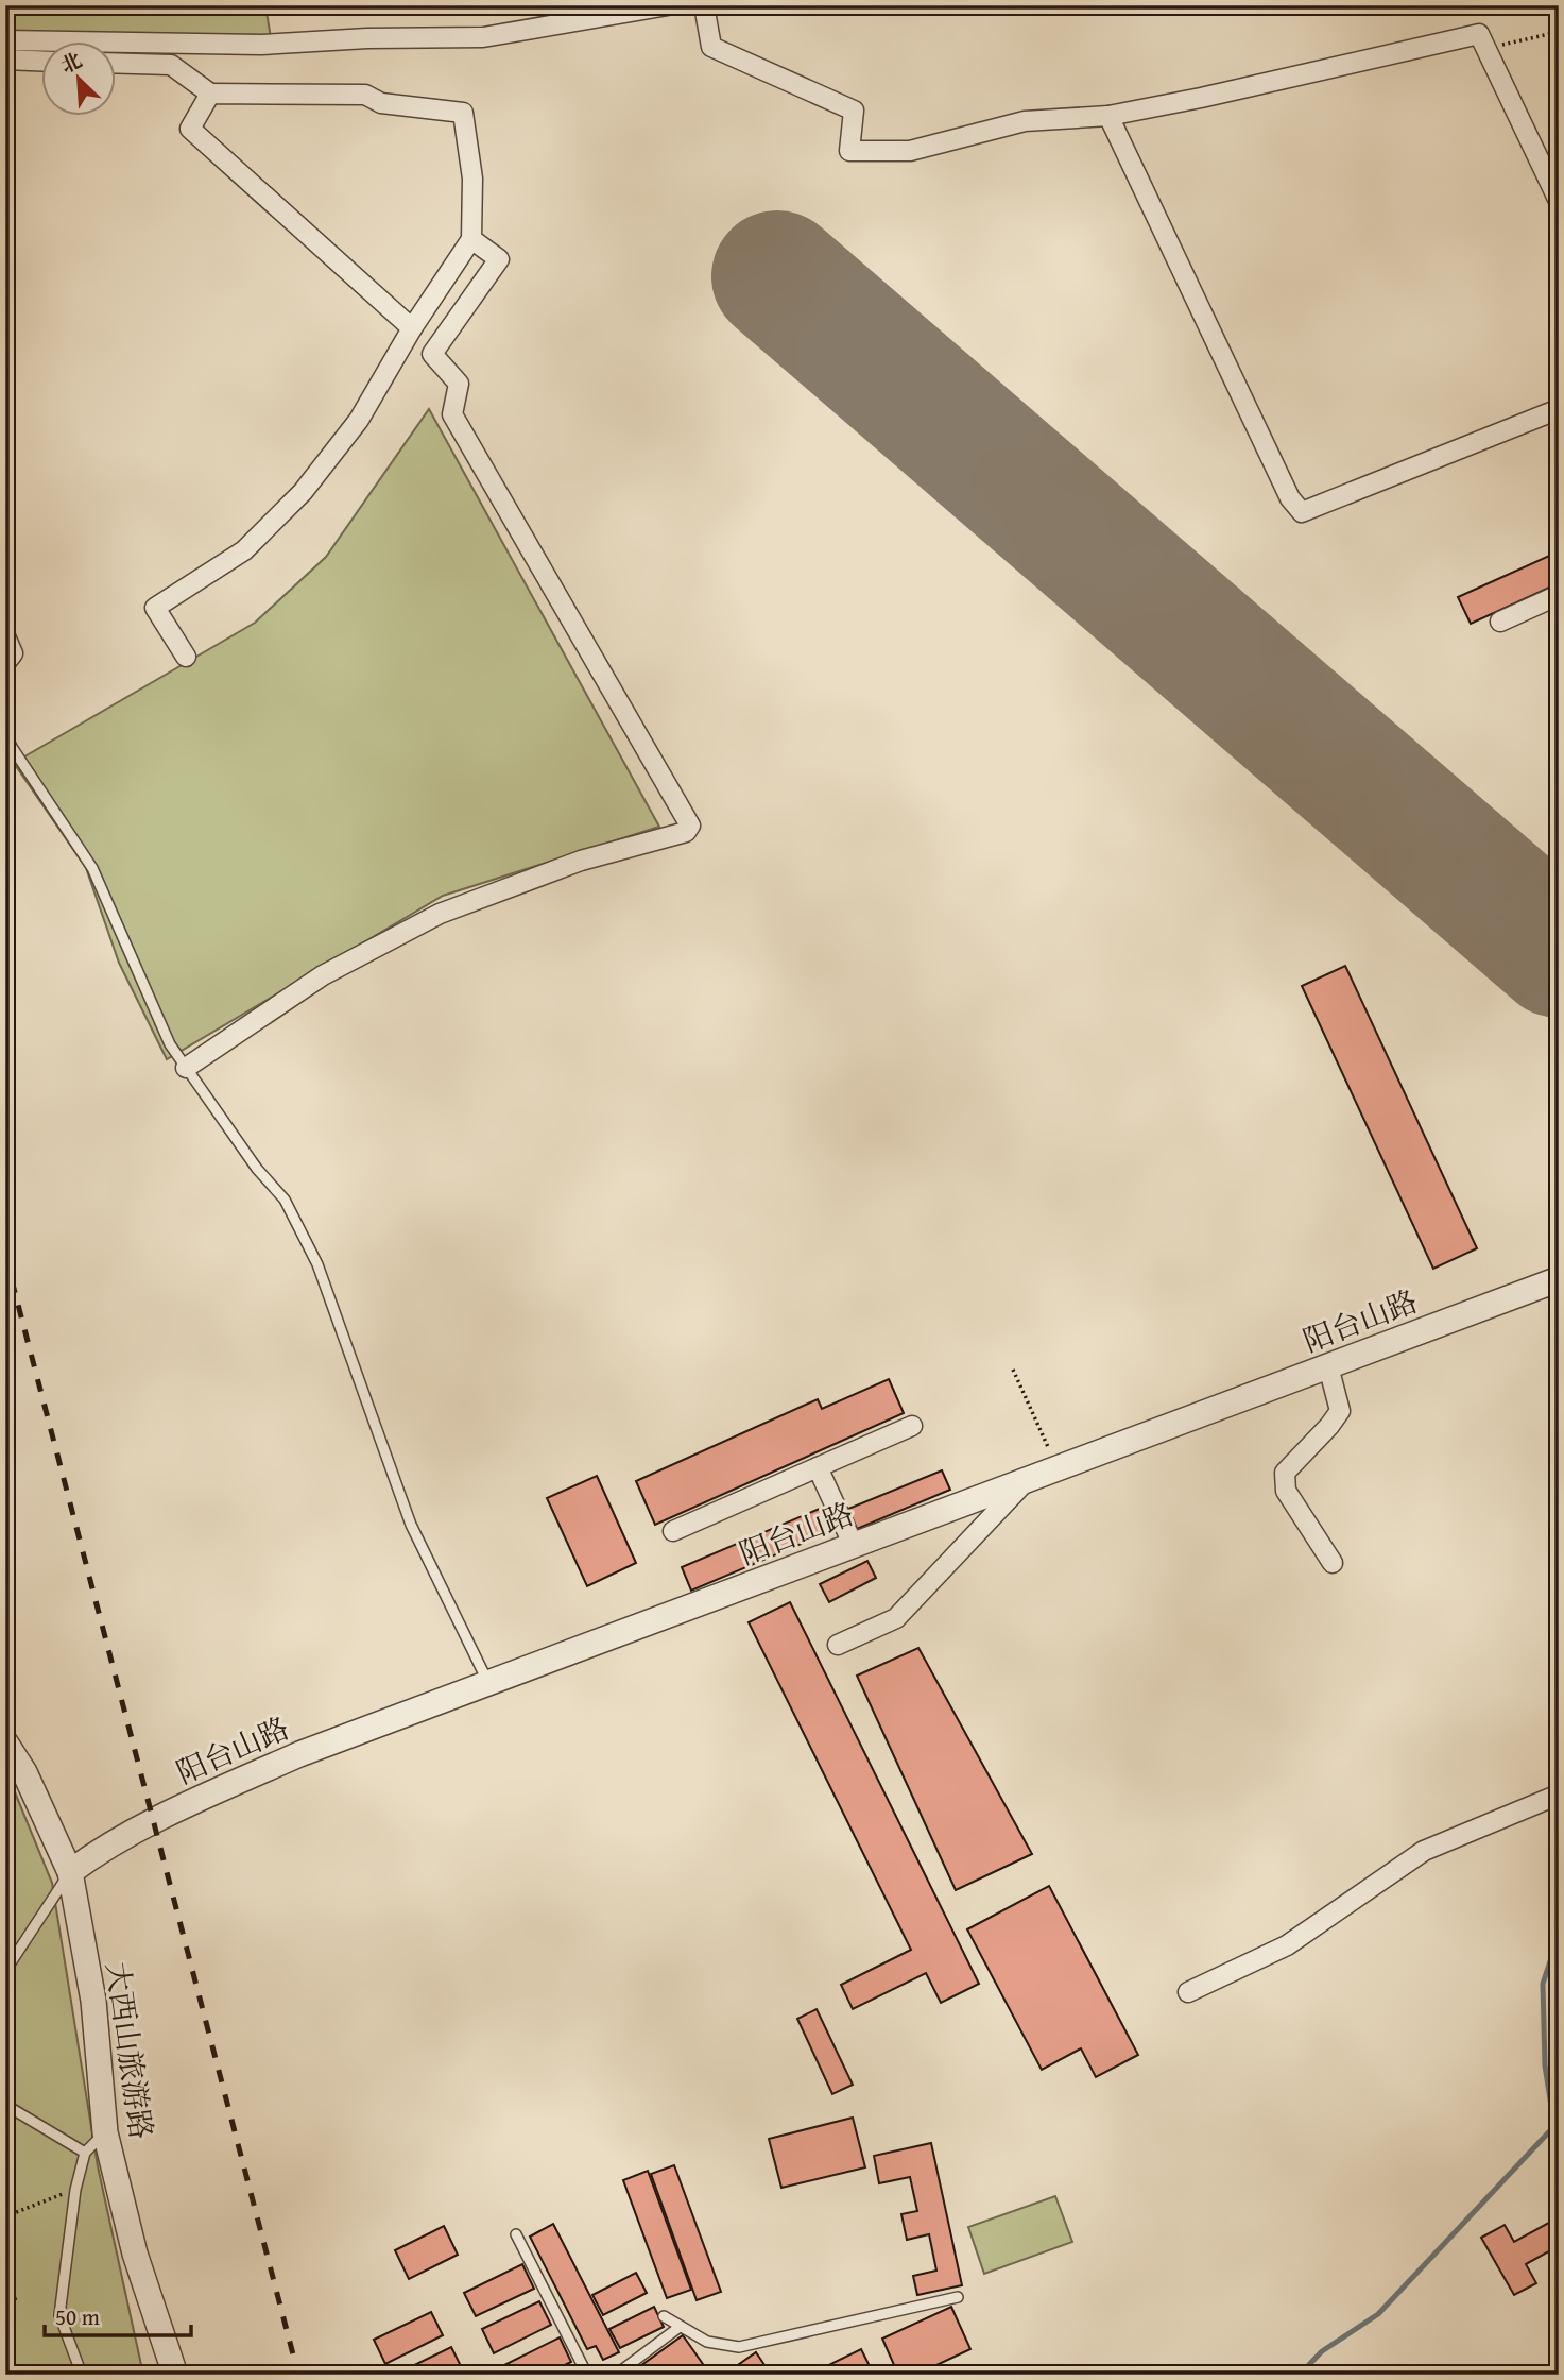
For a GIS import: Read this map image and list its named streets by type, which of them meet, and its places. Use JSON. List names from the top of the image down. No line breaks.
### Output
{"streets":{"street":["阳台山路","大西山旅游路"]},"crossings":[["阳台山路","大西山旅游路"]],"scale_bar":"50 m","north":"top left"}
